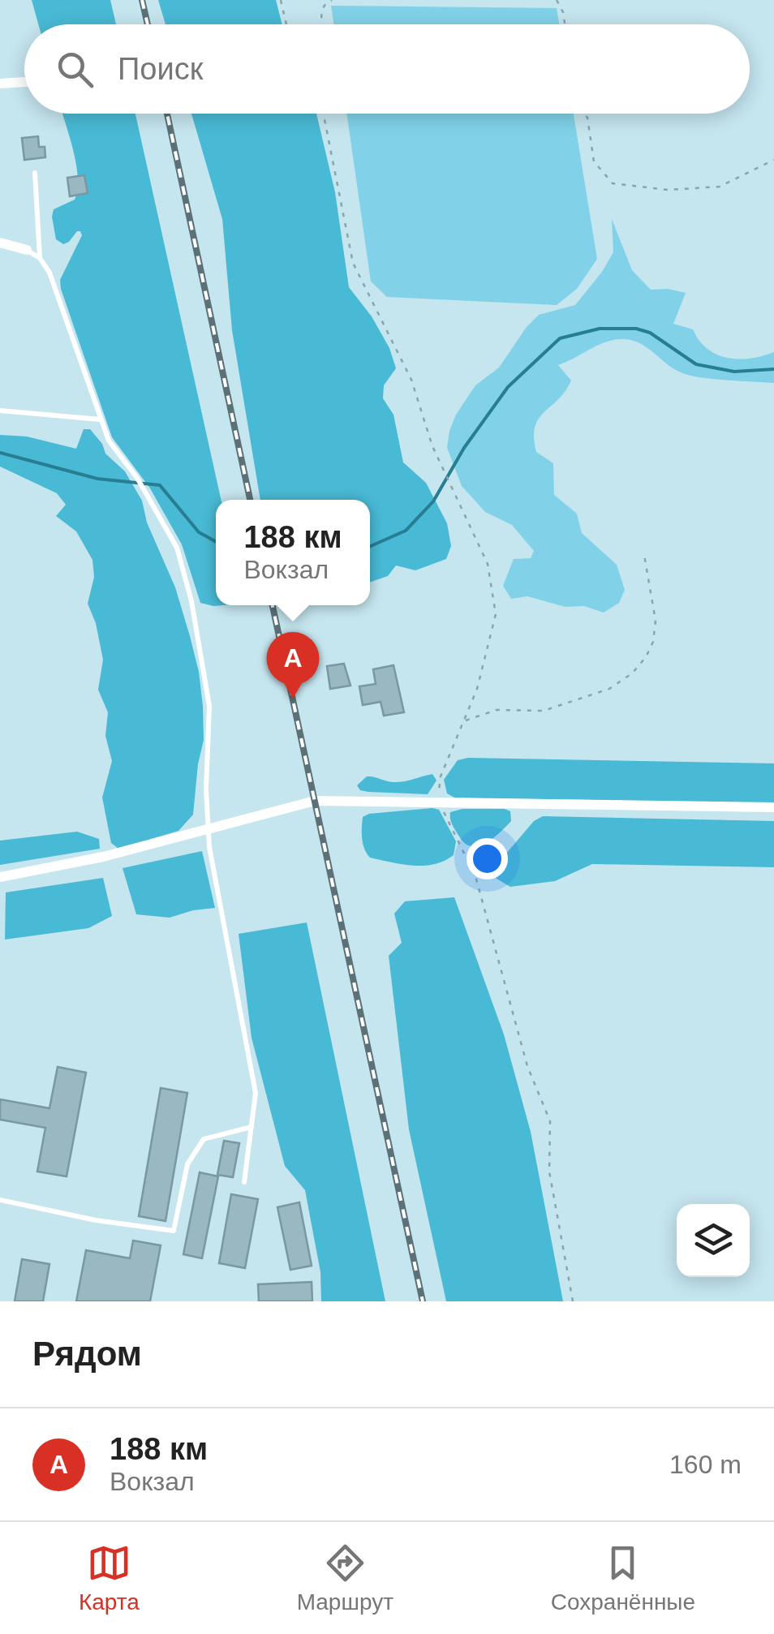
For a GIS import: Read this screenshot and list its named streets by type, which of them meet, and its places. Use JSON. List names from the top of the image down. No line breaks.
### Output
{"page":{"search":"Поиск","popup":["188 км","Вокзал"],"pins":"A","heading":"Рядом","list":[{"mark":"A","name":"188 км","note":"Вокзал","value":"160 m"}],"nav":["Карта","Маршрут","Сохранённые"]}}
